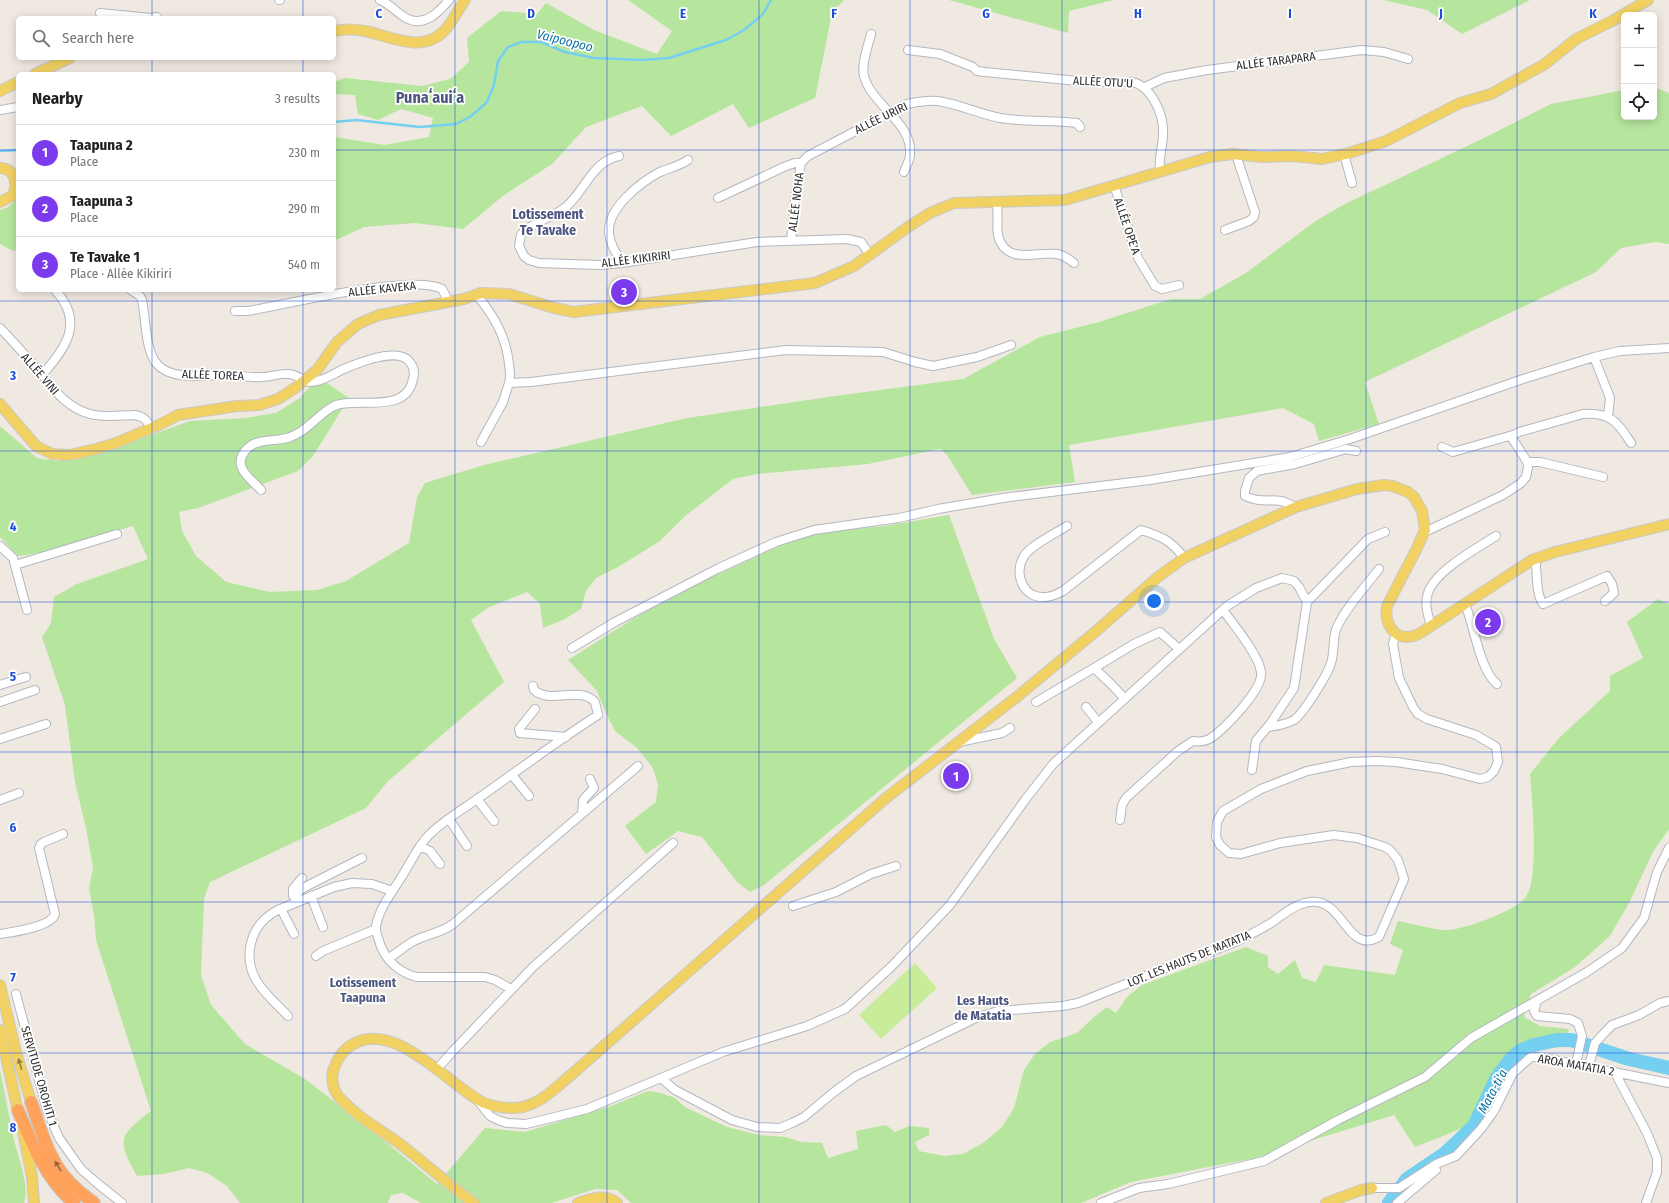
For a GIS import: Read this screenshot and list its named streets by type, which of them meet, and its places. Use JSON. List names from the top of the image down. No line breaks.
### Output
{"streets":{"street":["ALLÉE TARAPARA","ALLÉE OTU'U","ALLÉE URIRI","ALLÉE NOHA","ALLÉE OPE'A","ALLÉE KIKIRIRI","ALLÉE KAVEKA","ALLÉE VINI","ALLÉE TOREA","LOT. LES HAUTS DE MATATIA","AROA MATATIA 2","SERVITUDE OROHITI 1"]},"crossings":[["ALLÉE TARAPARA","ALLÉE OTU'U"],["ALLÉE URIRI","ALLÉE NOHA"],["ALLÉE NOHA","ALLÉE KIKIRIRI"]],"districts":["Punaʻauiʻa","Lotissement Te Tavake","Lotissement Taapuna","Les Hauts de Matatia"],"water":["Vaipoopoo","Mata-ti'a"],"page":{"map_buttons":["+","−"],"search":"Search here","heading":["Nearby","3 results"],"list":[{"mark":"1","name":"Taapuna 2","note":"Place","value":"230 m"},{"mark":"2","name":"Taapuna 3","note":"Place","value":"290 m"},{"mark":"3","name":"Te Tavake 1","note":"Place · Allée Kikiriri","value":"540 m"}],"pins":["3","2","1"]},"grid":{"columns":["C","D","E","F","G","H","I","J","K"],"rows":["3","4","5","6","7","8"]}}
